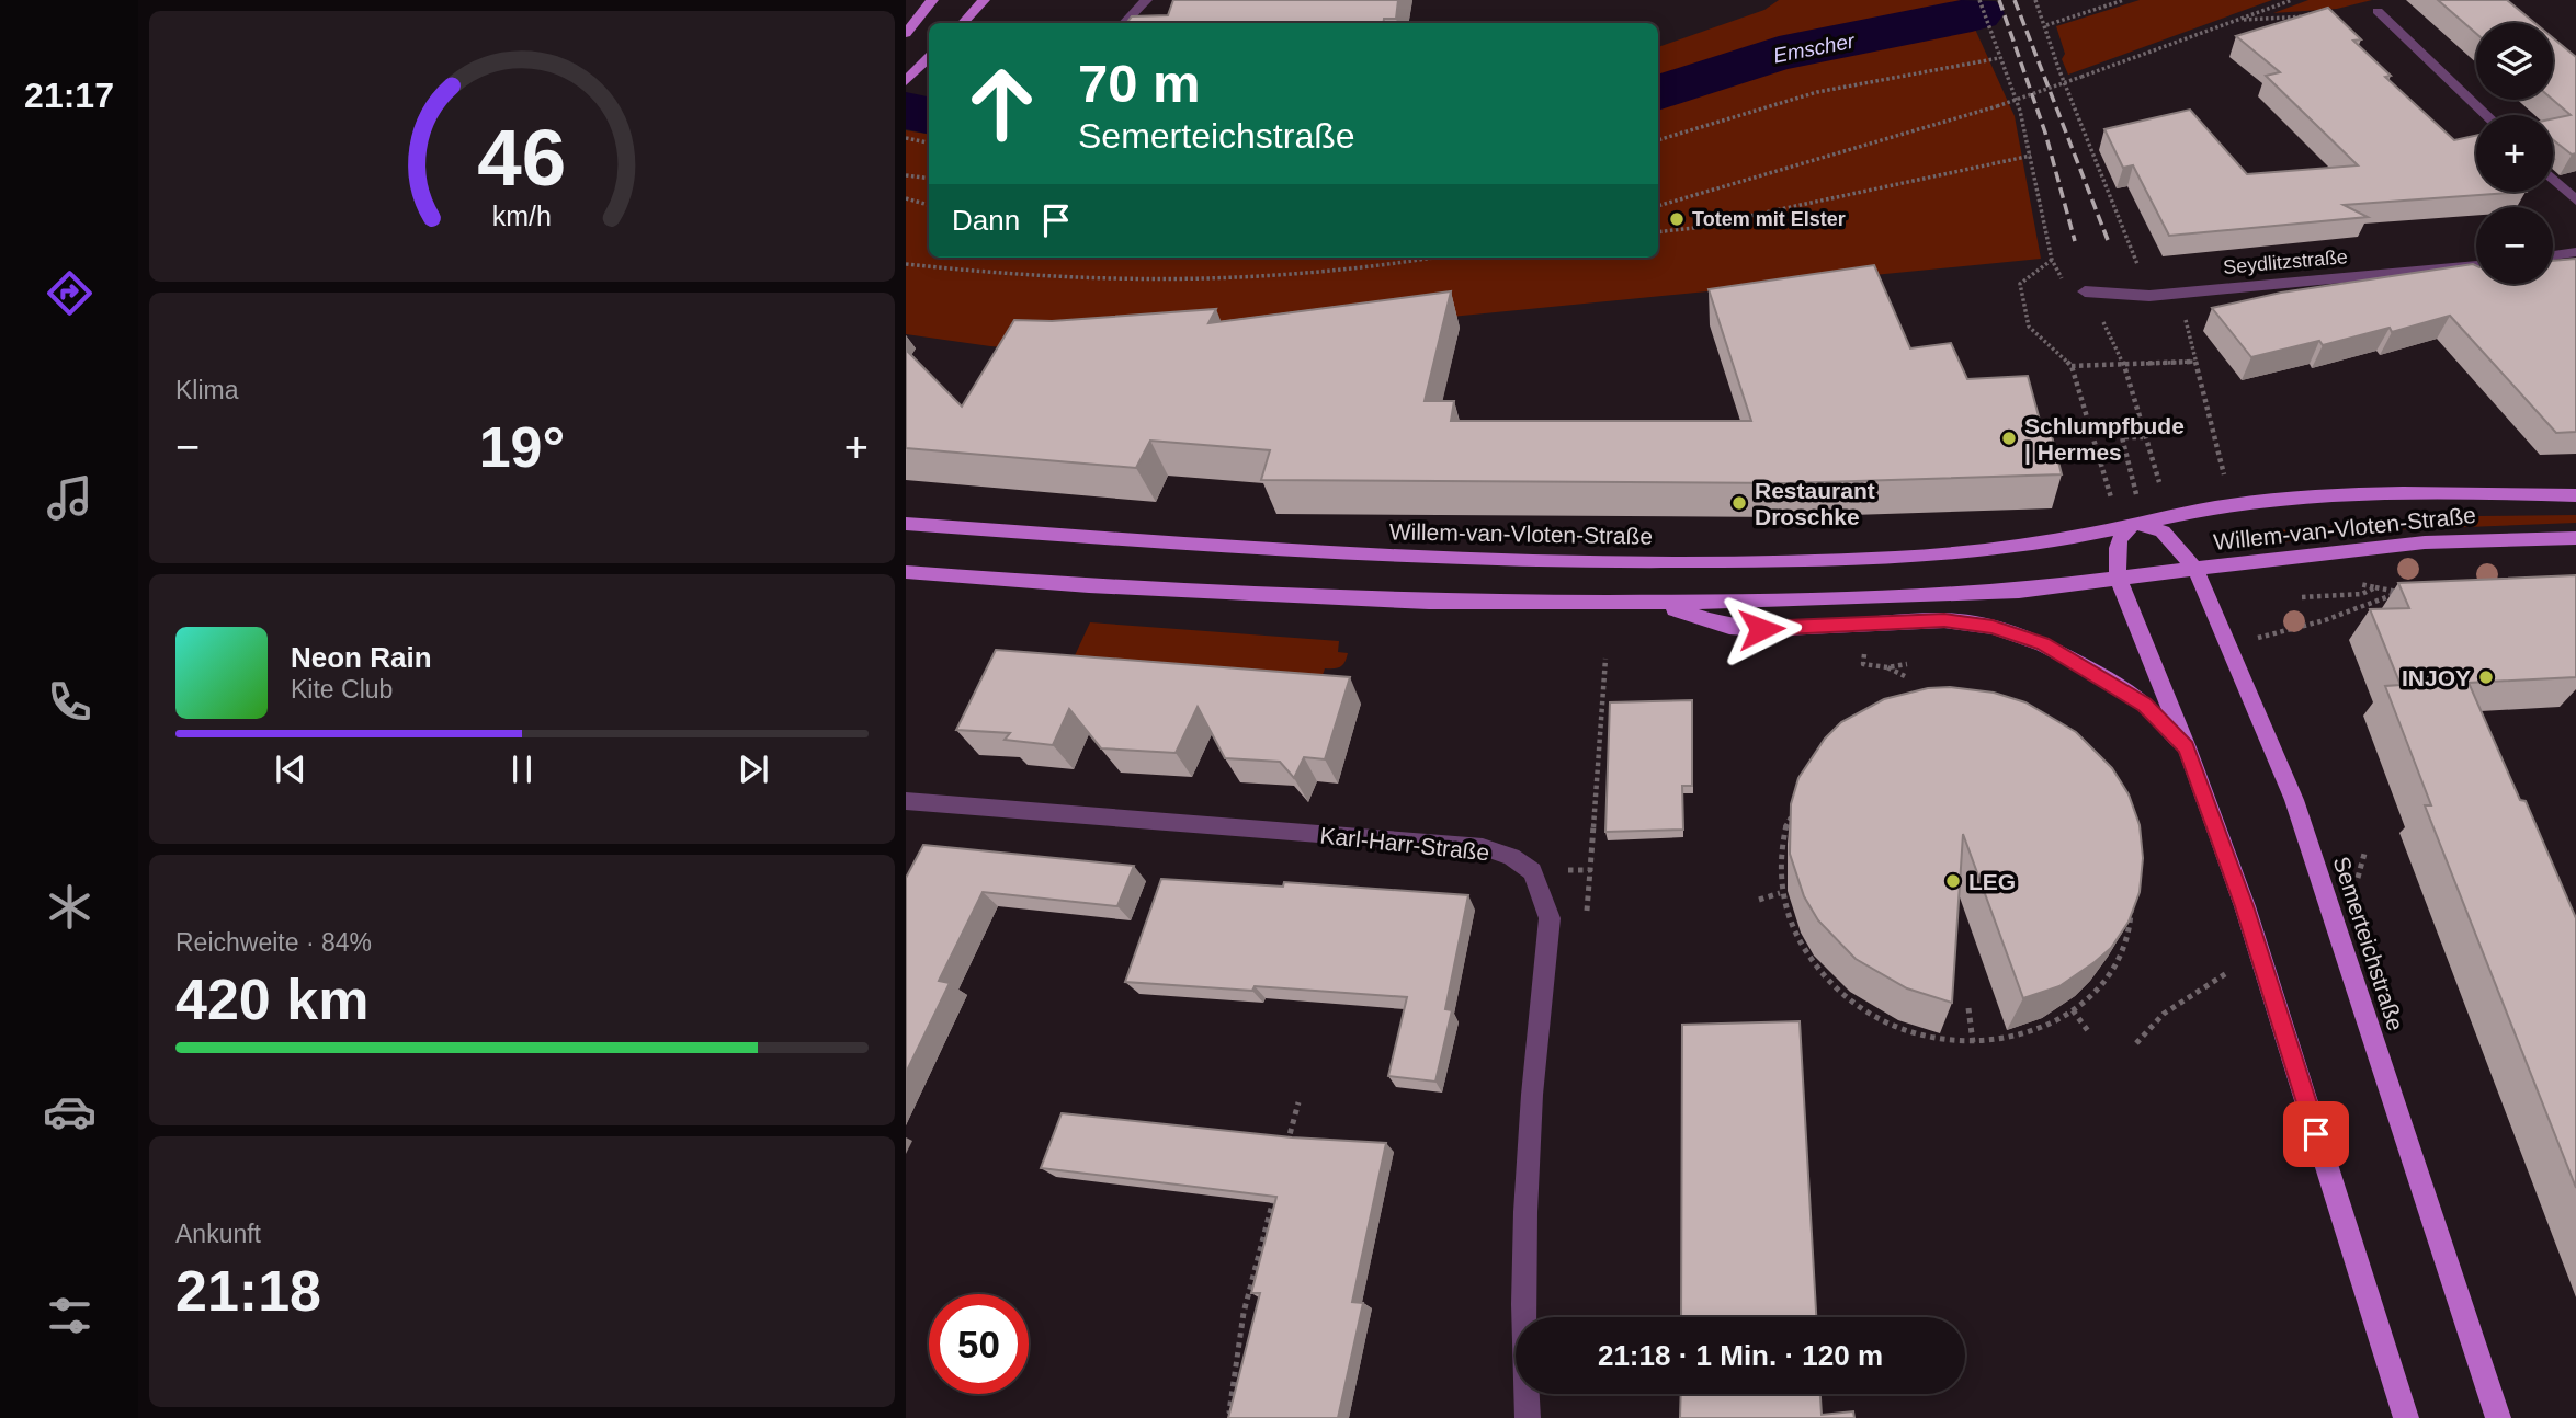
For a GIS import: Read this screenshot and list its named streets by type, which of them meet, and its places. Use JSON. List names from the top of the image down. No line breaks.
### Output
{"streets":{"main road":["Willem-van-Vloten-Straße","Semerteichstraße"],"street":["Seydlitzstraße","Karl-Harr-Straße"]},"crossings":[["Willem-van-Vloten-Straße","Semerteichstraße"]],"water":["Emscher"],"places":["Totem mit Elster","Schlumpfbude | Hermes","Restaurant Droschke","INJOY","LEG"],"page":{"tabs":"21:17","map_buttons":["+","−"],"turn":["70 m","Semerteichstraße"],"then":"Dann","tile":["Klima",["Reichweite · 84%","420 km"],["Ankunft","21:18"]],"heat":["−","19°","+"],"song":["Neon Rain","Kite Club"],"limit":"50","trip":"21:18 · 1 Min. · 120 m","gauge":["46","km/h"]}}
